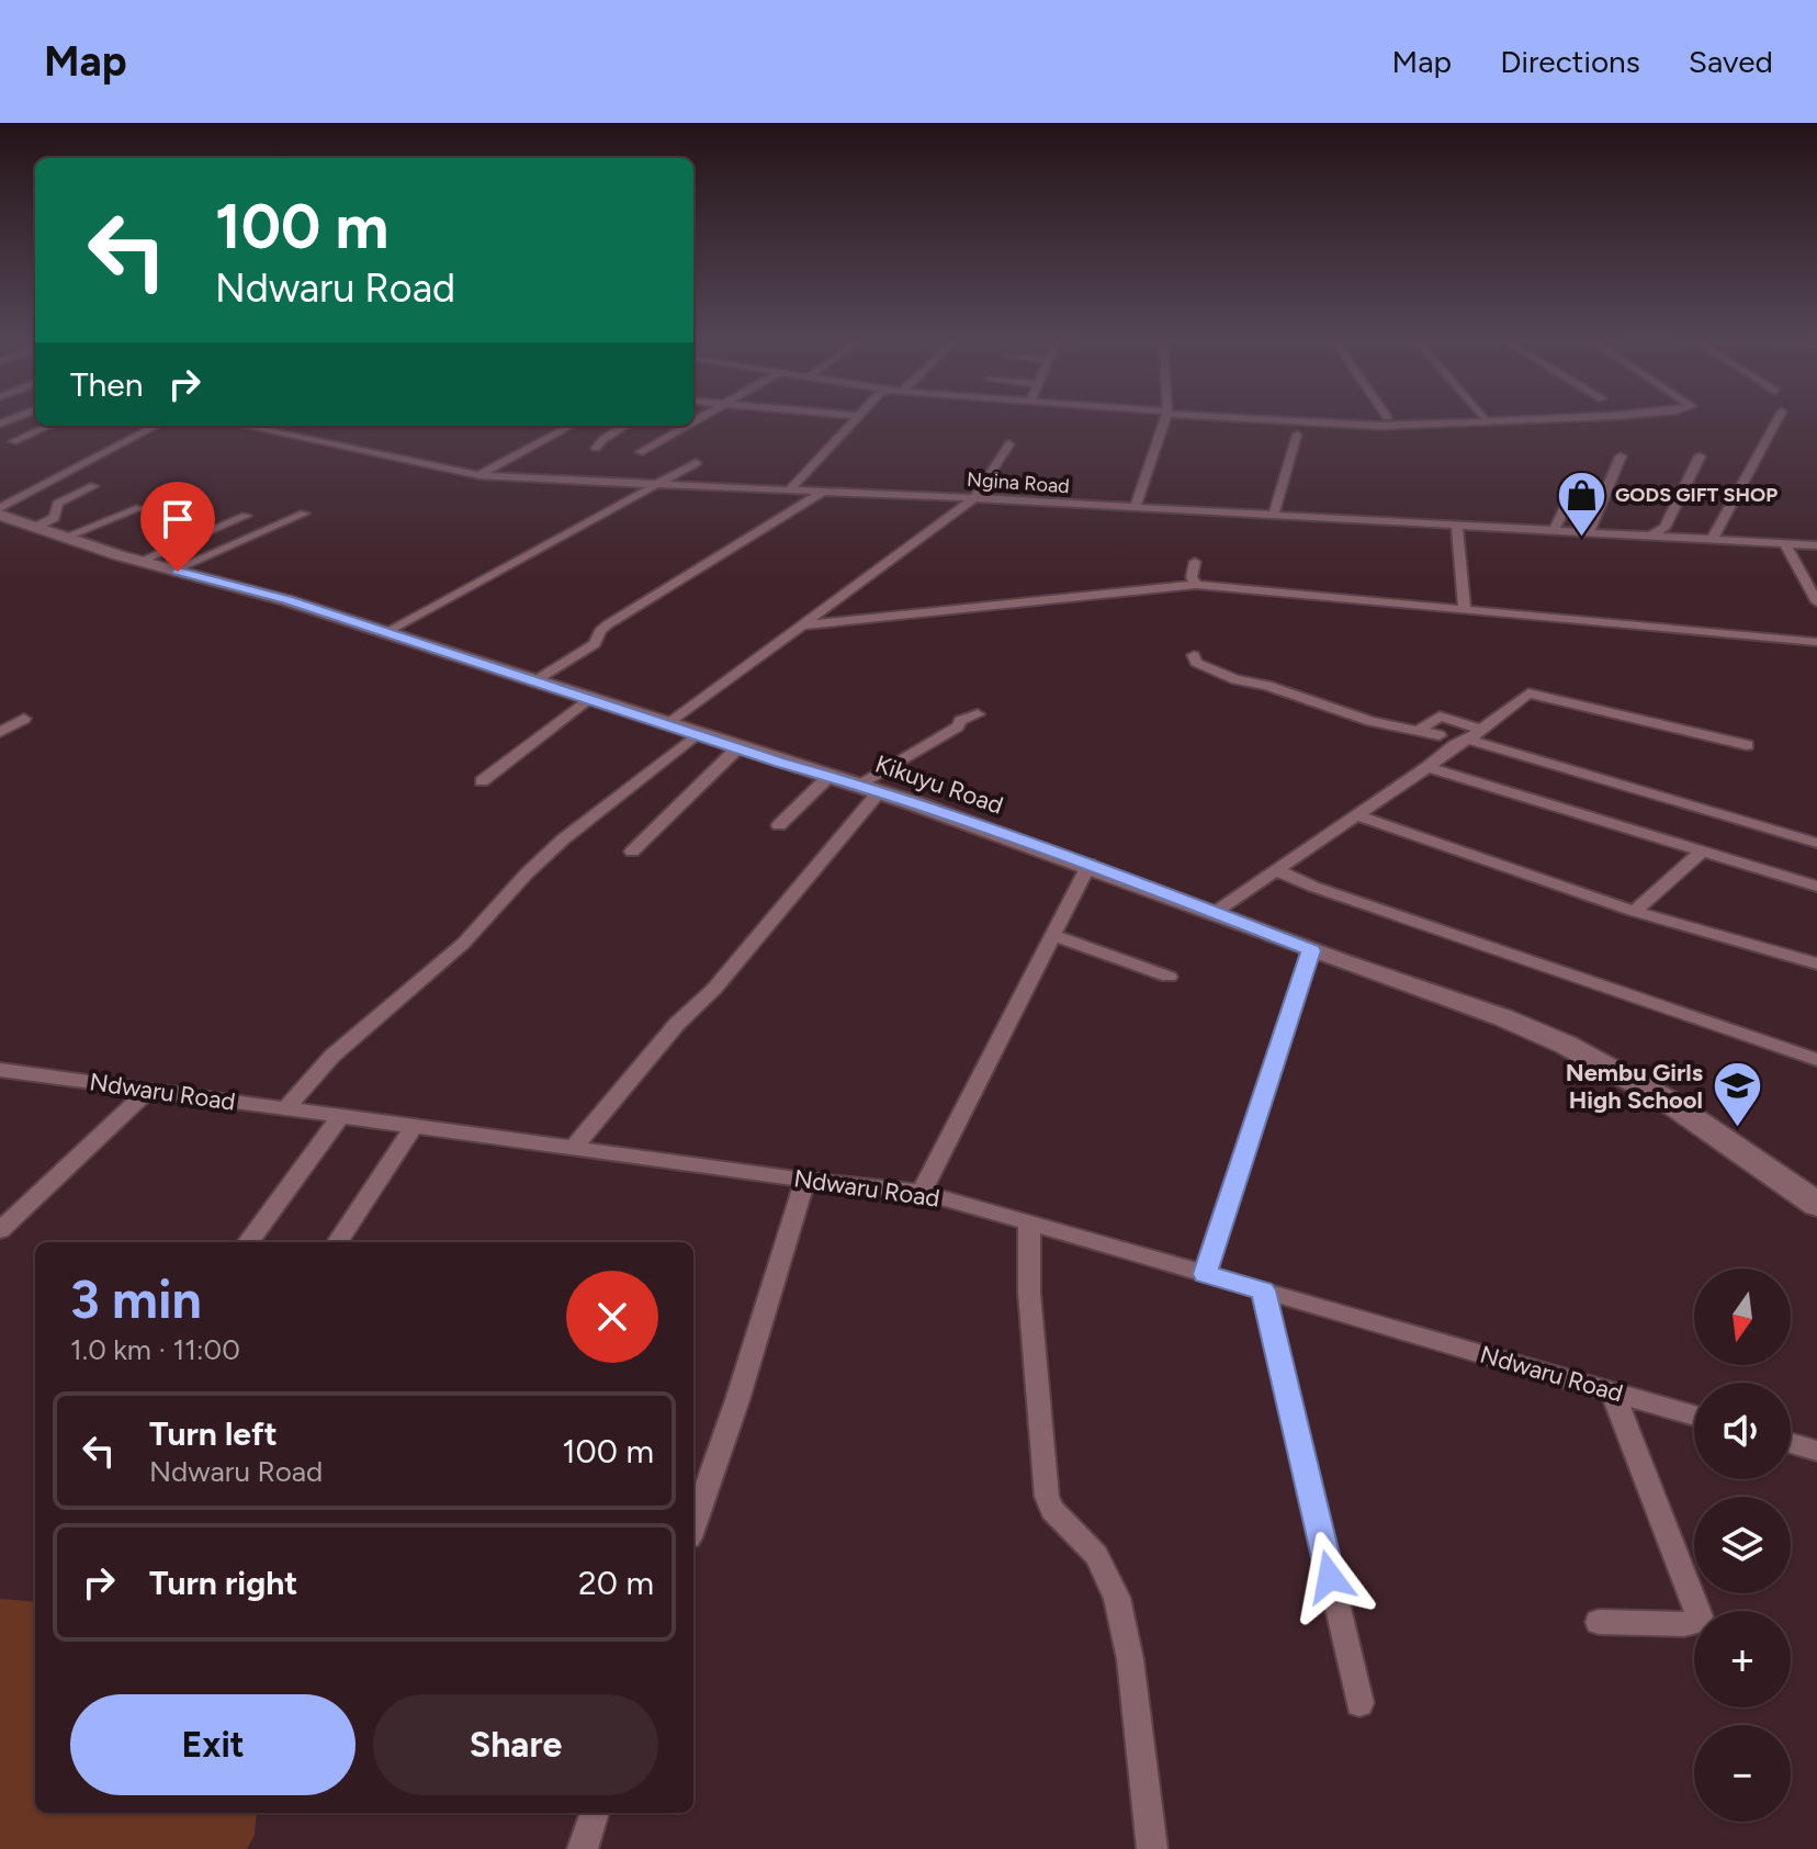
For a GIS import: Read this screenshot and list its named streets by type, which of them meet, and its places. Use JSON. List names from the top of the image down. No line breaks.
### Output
{"streets":{"main road":["Kikuyu Road"],"street":["Ngina Road","Ndwaru Road"]},"places":{"shop":["GODS GIFT SHOP"],"school or university":["Nembu Girls High School"]},"north":"bottom","page":{"header":"Map","nav":["Map","Directions","Saved"],"turn":["100 m","Ndwaru Road"],"then":"Then","heading":["3 min","1.0 km · 11:00"],"map_buttons":["+","−"],"list":[{"name":"Turn left","note":"Ndwaru Road","value":"100 m"},{"name":"Turn right","value":"20 m"}],"buttons":["Exit","Share"]}}
